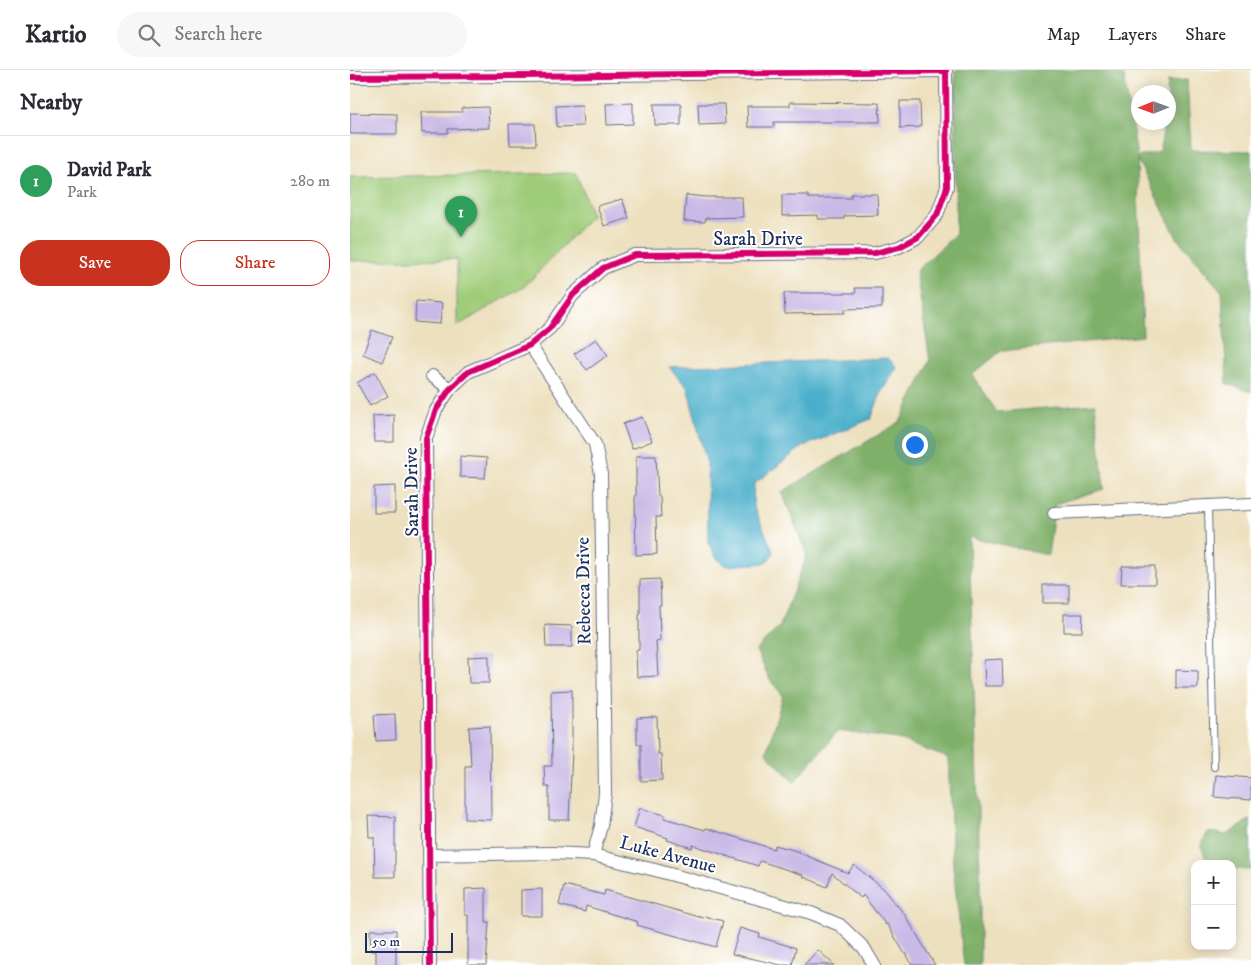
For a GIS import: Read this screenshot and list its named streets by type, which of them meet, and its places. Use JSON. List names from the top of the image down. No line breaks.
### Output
{"streets":{"street":["Sarah Drive","Rebecca Drive","Luke Avenue"]},"crossings":[["Sarah Drive","Rebecca Drive"],["Sarah Drive","Luke Avenue"],["Rebecca Drive","Luke Avenue"]],"scale_bar":"50 m","north":"left","page":{"header":"Kartio","search":"Search here","nav":["Map","Layers","Share"],"heading":"Nearby","list":[{"mark":"1","name":"David Park","note":"Park","value":"280 m"}],"pins":"1","buttons":["Save","Share"],"map_buttons":["+","−"],"scale":"50 m"}}
